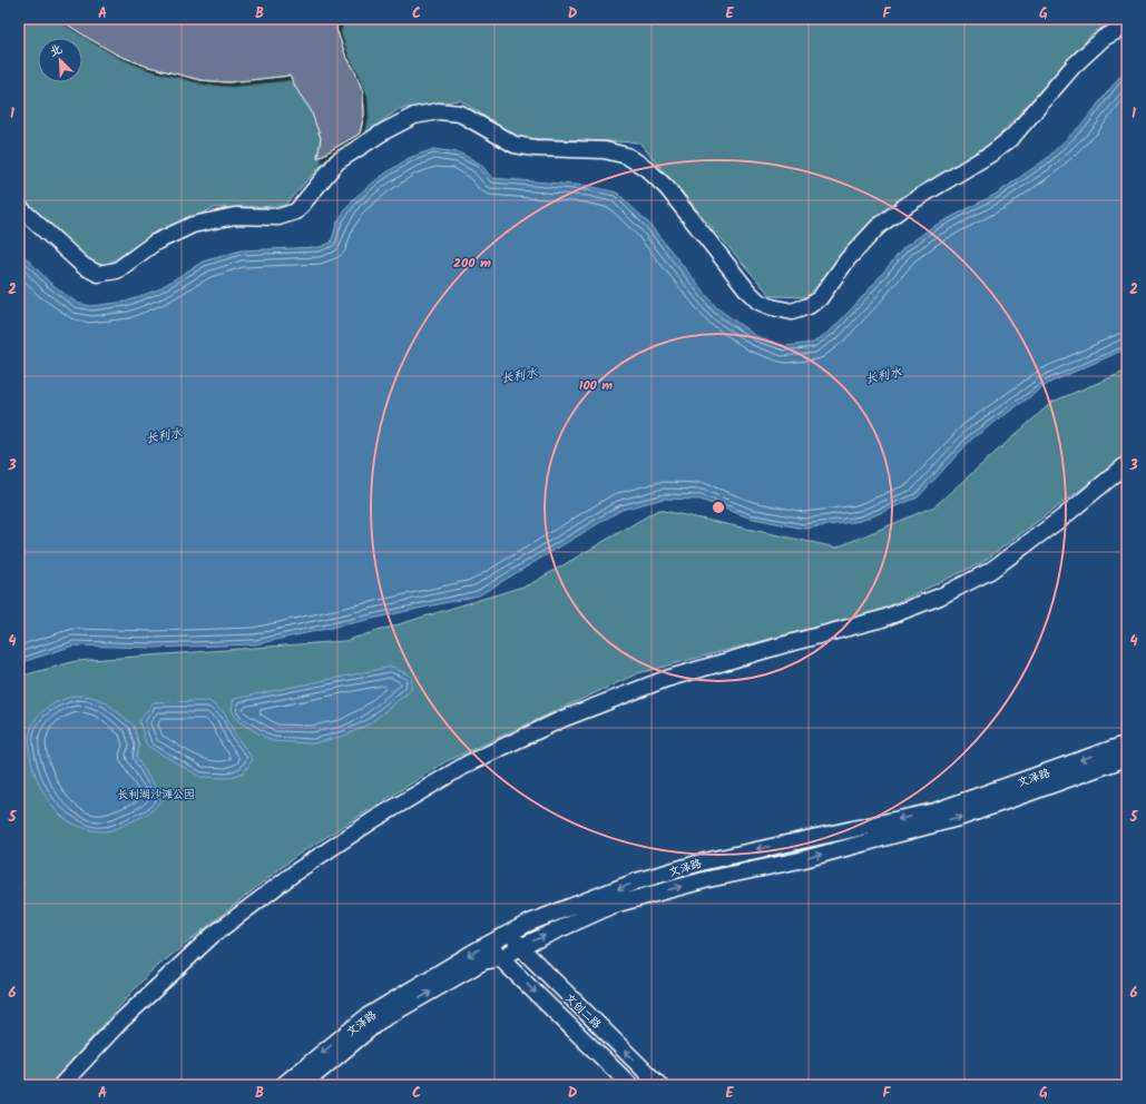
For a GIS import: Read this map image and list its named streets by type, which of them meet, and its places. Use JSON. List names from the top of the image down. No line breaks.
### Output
{"streets":{"street":["文泽路","文创二路"]},"crossings":[["文泽路","文创二路"]],"water":["长利水"],"parks":["长利湖沙滩公园"],"north":"top left","grid":{"columns":["A","B","C","D","E","F","G"],"rows":["1","2","3","4","5","6"]},"rings":["200 m","100 m"]}
